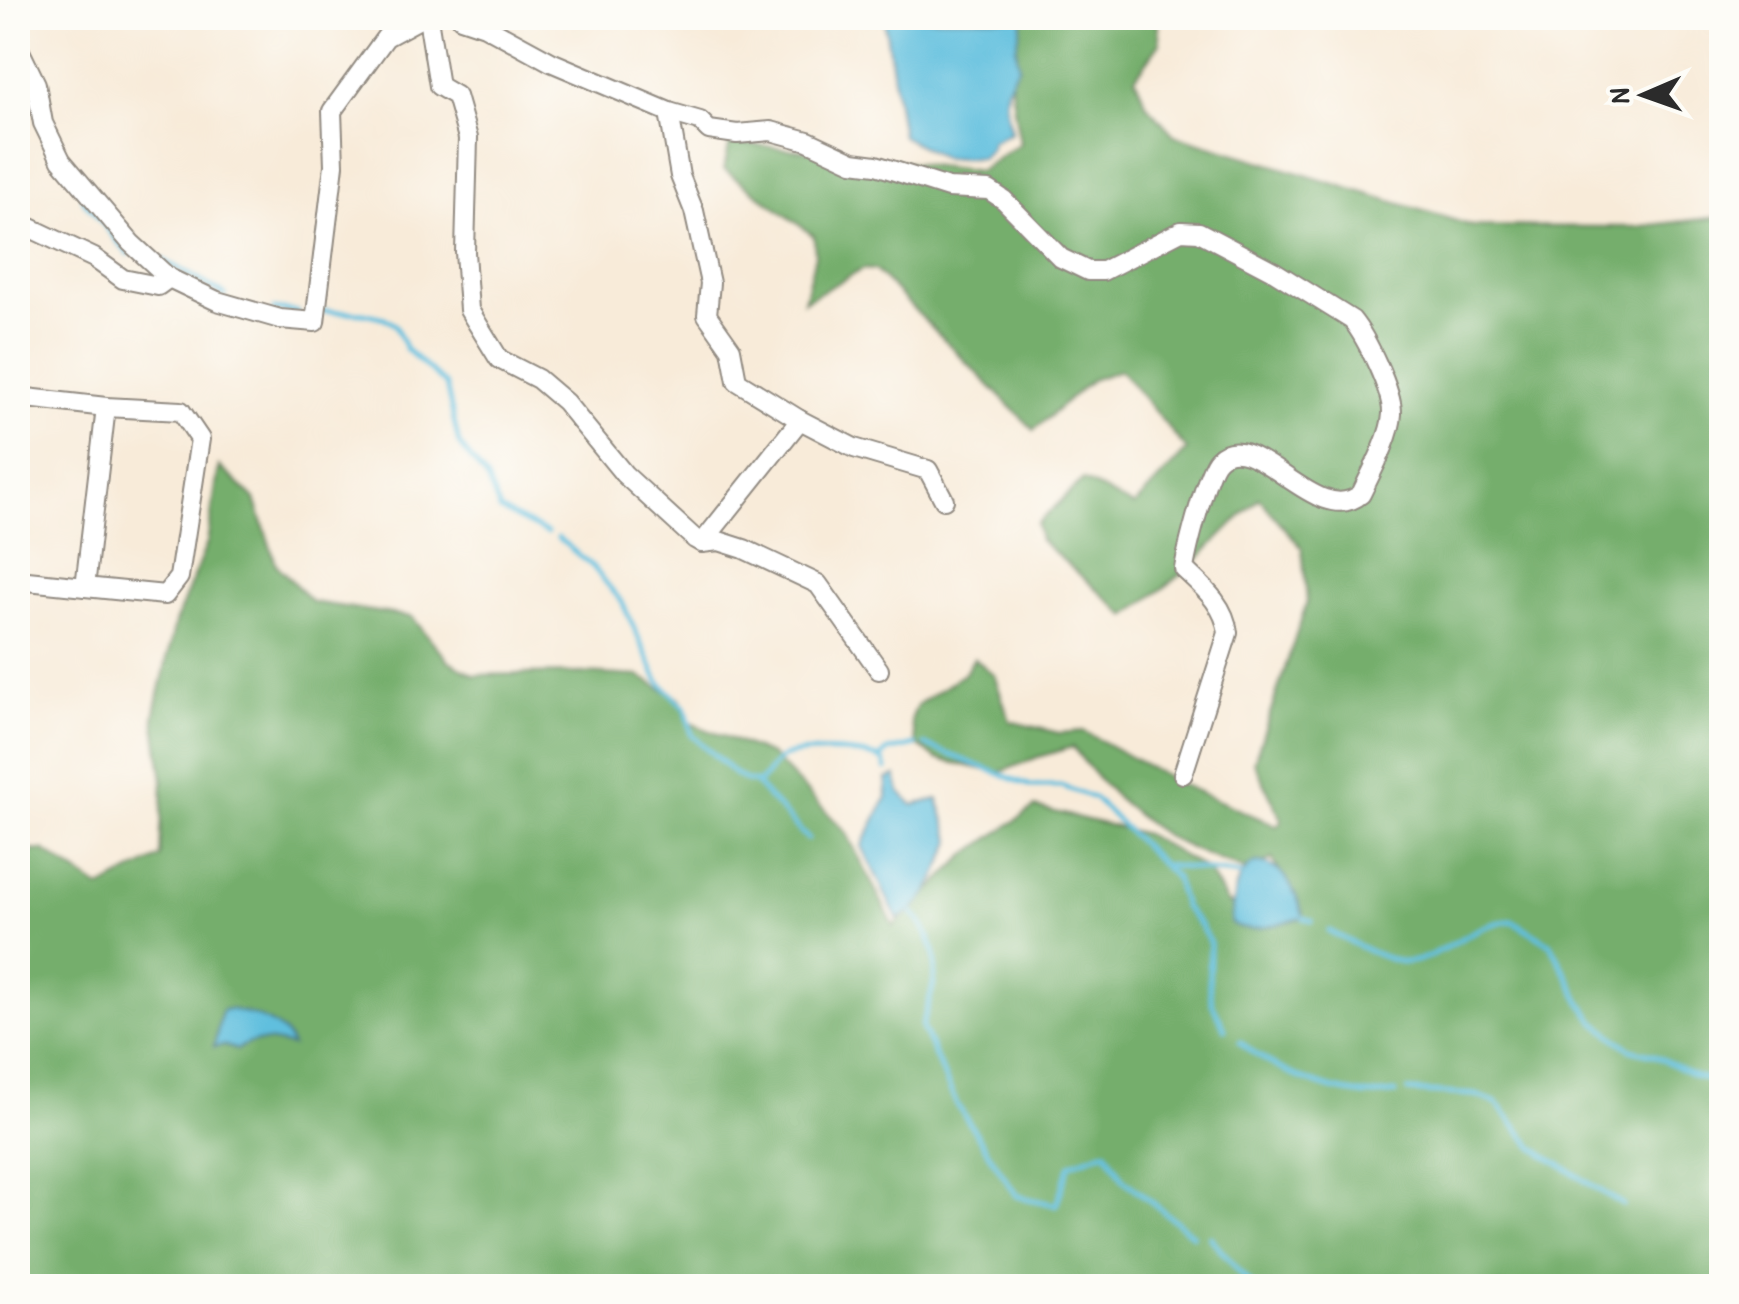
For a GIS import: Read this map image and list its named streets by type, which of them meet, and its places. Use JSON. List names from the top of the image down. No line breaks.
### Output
{"north":"left"}
